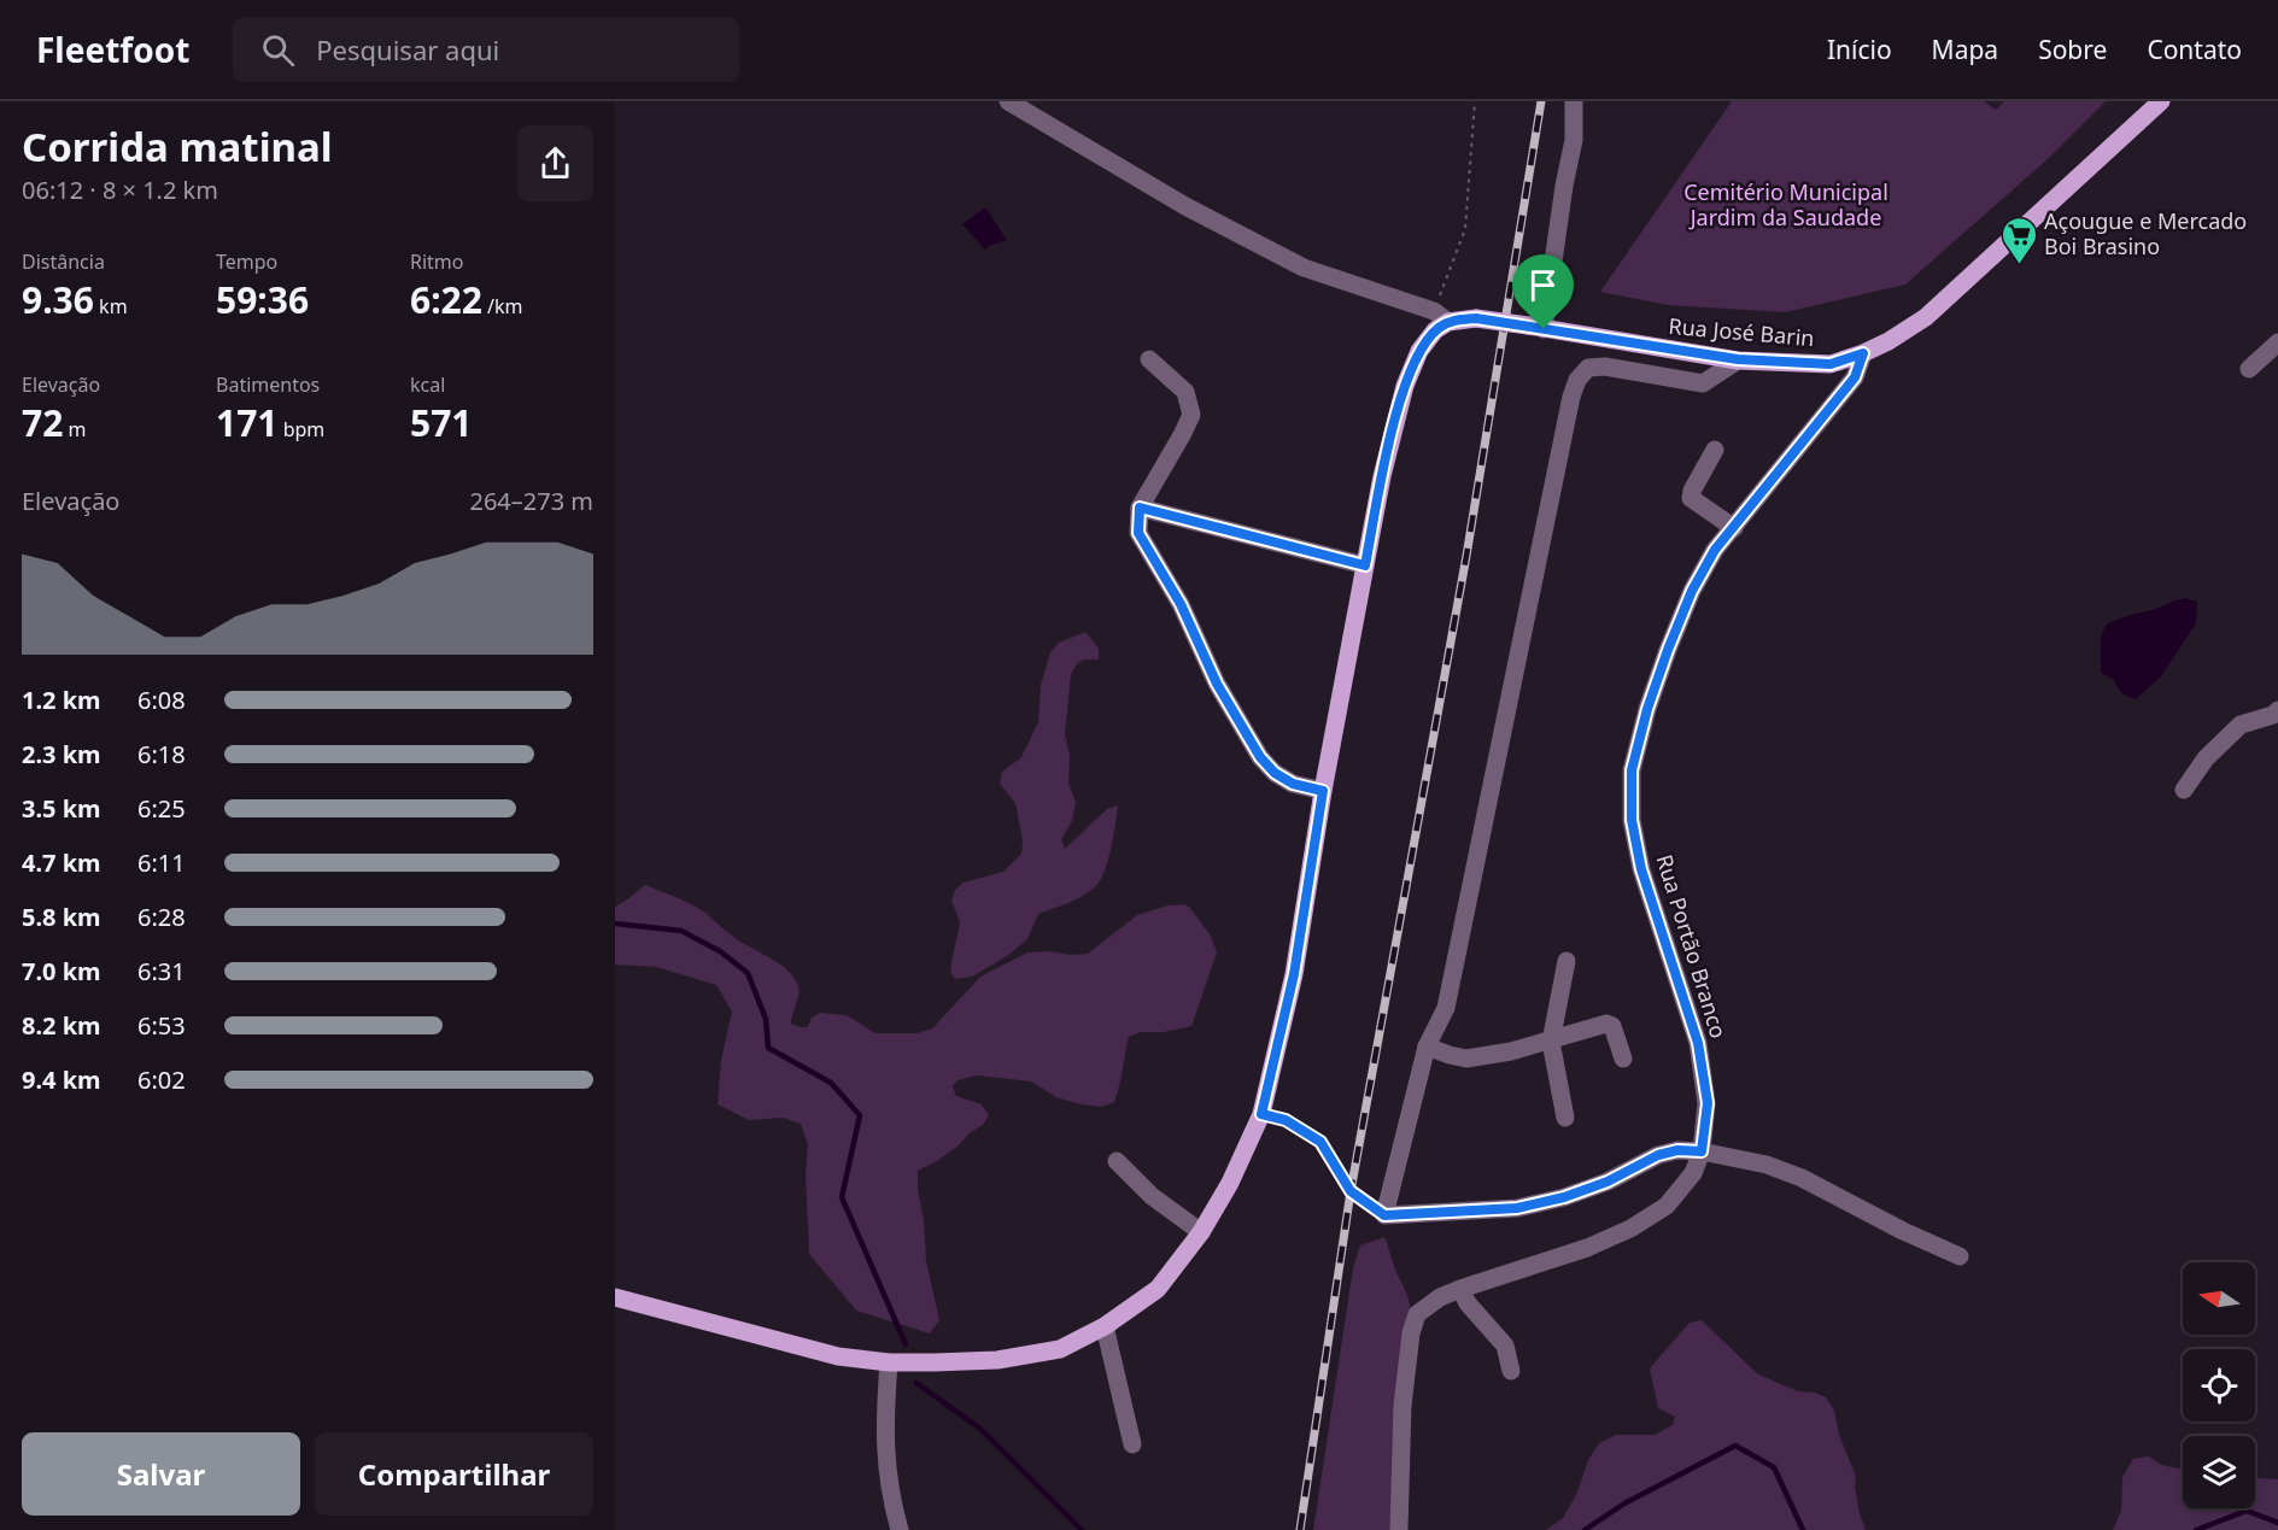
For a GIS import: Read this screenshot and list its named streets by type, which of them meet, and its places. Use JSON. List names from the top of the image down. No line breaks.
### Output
{"streets":{"main road":["Rua José Barin"],"street":["Rua Portão Branco"]},"crossings":[["Rua José Barin","Rua Portão Branco"]],"parks":["Cemitério Municipal Jardim da Saudade"],"places":{"supermarket":["Açougue e Mercado Boi Brasino"]},"north":"left","page":{"header":"Fleetfoot","search":"Pesquisar aqui","nav":["Início","Mapa","Sobre","Contato"],"heading":["Corrida matinal","06:12 · 8 × 1.2 km"],"stats":[["Distância","9.36 km"],["Tempo","59:36"],["Ritmo","6:22 /km"],["Elevação","72 m"],["Batimentos","171 bpm"],["kcal","571"]],"chart":["Elevação","264–273 m"],"list":[{"name":"1.2 km","note":"6:08"},{"name":"2.3 km","note":"6:18"},{"name":"3.5 km","note":"6:25"},{"name":"4.7 km","note":"6:11"},{"name":"5.8 km","note":"6:28"},{"name":"7.0 km","note":"6:31"},{"name":"8.2 km","note":"6:53"},{"name":"9.4 km","note":"6:02"}],"buttons":["Salvar","Compartilhar"]}}
